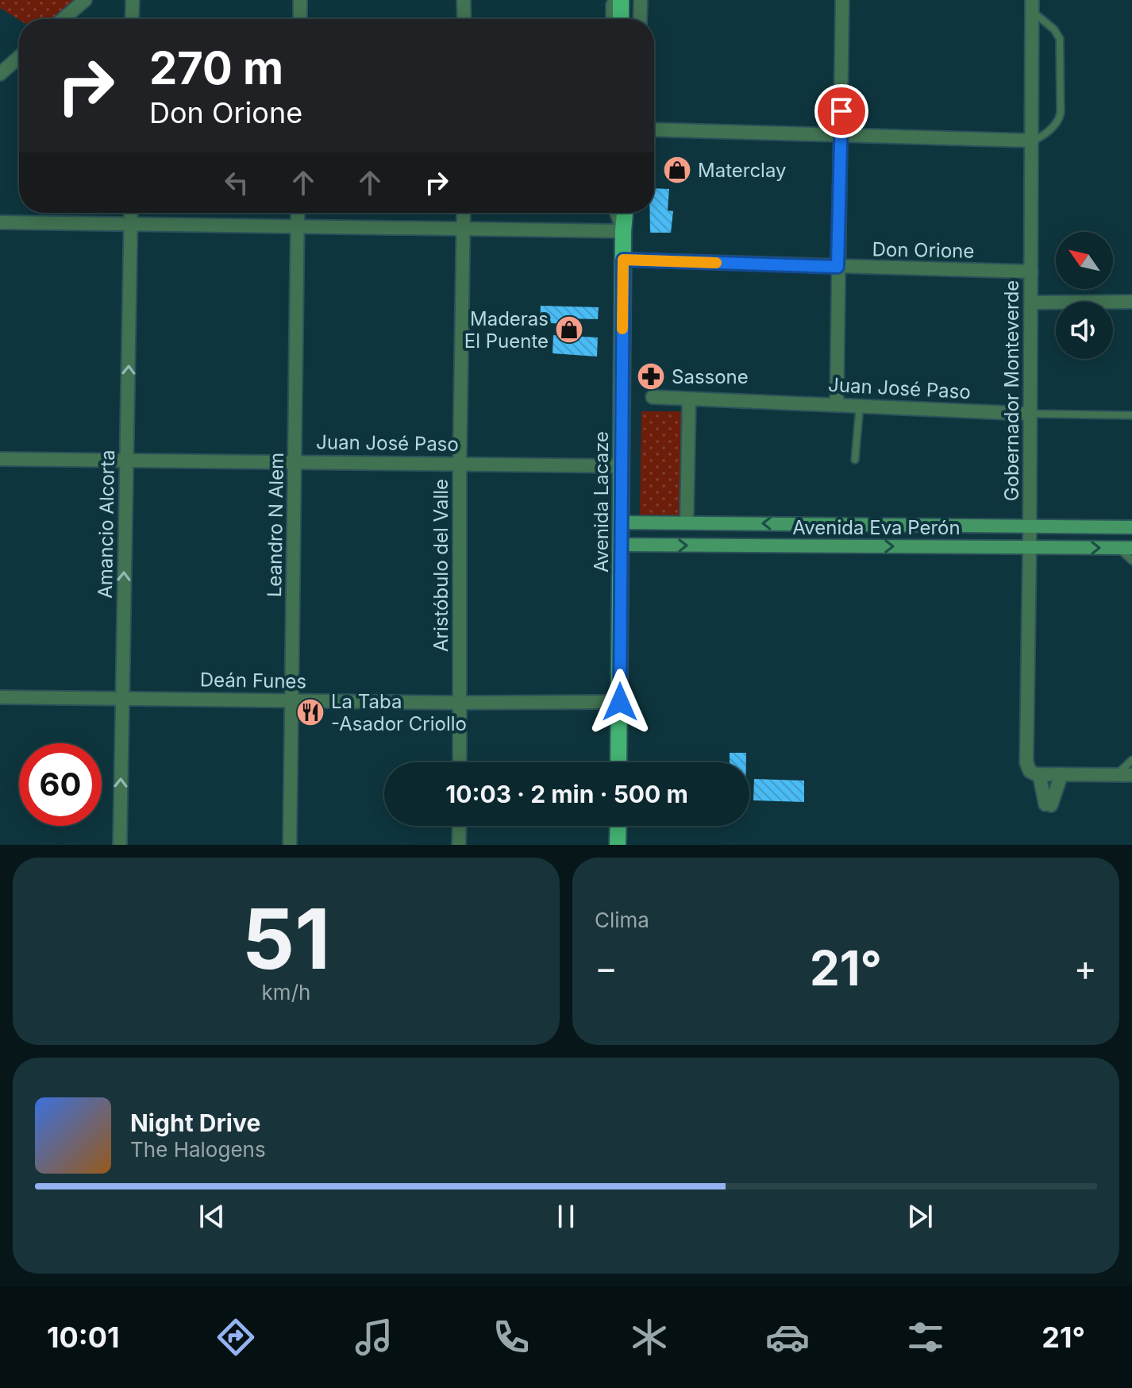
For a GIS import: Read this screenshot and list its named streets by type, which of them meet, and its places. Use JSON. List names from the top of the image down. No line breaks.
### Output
{"streets":{"main road":["Avenida Lacaze","Avenida Eva Perón"],"street":["Don Orione","Juan José Paso","Gobernador Monteverde","Amancio Alcorta","Leandro N Alem","Aristóbulo del Valle","Deán Funes"]},"crossings":[["Don Orione","Gobernador Monteverde"],["Don Orione","Avenida Lacaze"],["Juan José Paso","Gobernador Monteverde"],["Juan José Paso","Avenida Lacaze"],["Juan José Paso","Amancio Alcorta"],["Juan José Paso","Leandro N Alem"],["Juan José Paso","Aristóbulo del Valle"],["Gobernador Monteverde","Avenida Eva Perón"],["Avenida Lacaze","Avenida Eva Perón"],["Avenida Lacaze","Deán Funes"],["Amancio Alcorta","Deán Funes"],["Leandro N Alem","Deán Funes"],["Aristóbulo del Valle","Deán Funes"]],"one_way":["Amancio Alcorta"],"places":{"shop":["Materclay","Maderas El Puente"],"pharmacy":["Sassone"],"restaurant":["La Taba -Asador Criollo"]},"north":"top left","page":{"turn":["270 m","Don Orione"],"limit":"60","trip":"10:03 · 2 min · 500 m","tile":[["51","km/h"],"Clima"],"heat":["−","21°","+"],"song":["Night Drive","The Halogens"],"tabs":["10:01","21°"]}}
